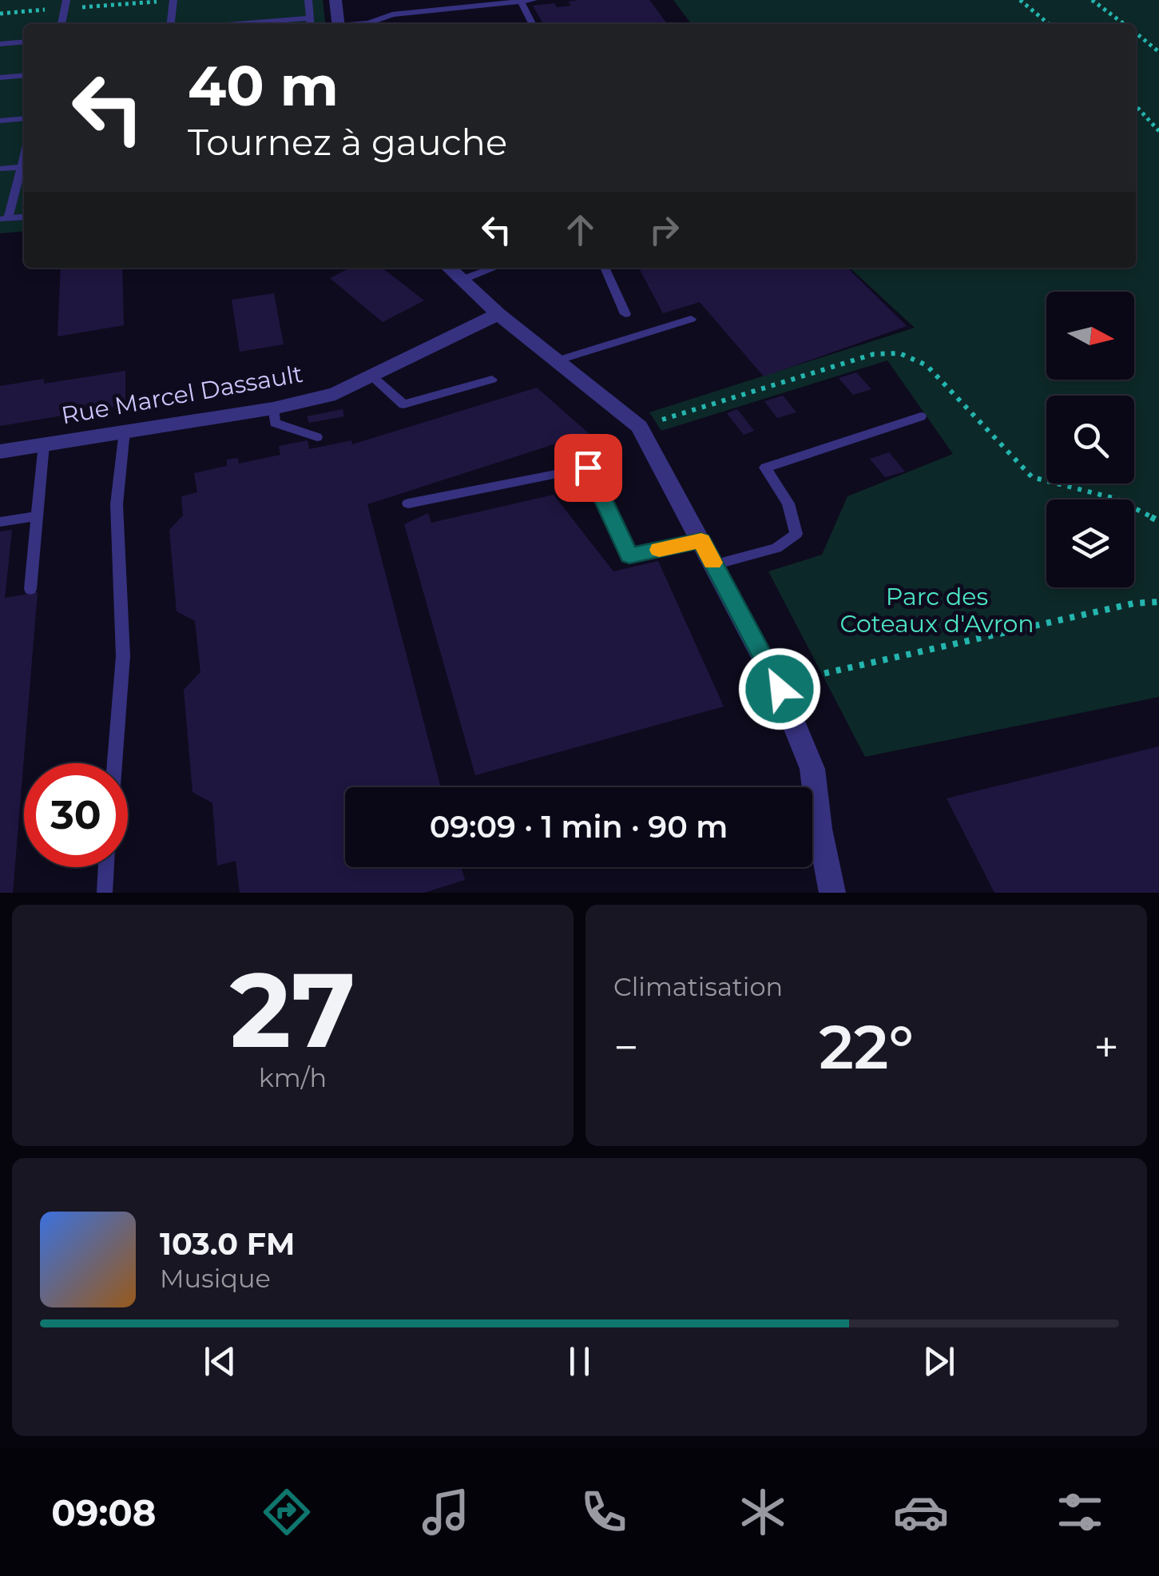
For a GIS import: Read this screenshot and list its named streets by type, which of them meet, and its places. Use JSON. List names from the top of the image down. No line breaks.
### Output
{"streets":{"street":["Rue Marcel Dassault"]},"parks":["Parc des Coteaux d'Avron"],"north":"right","page":{"turn":["40 m","Tournez à gauche"],"limit":"30","trip":"09:09 · 1 min · 90 m","tile":[["27","km/h"],"Climatisation"],"heat":["−","22°","+"],"song":["103.0 FM","Musique"],"tabs":"09:08"}}
